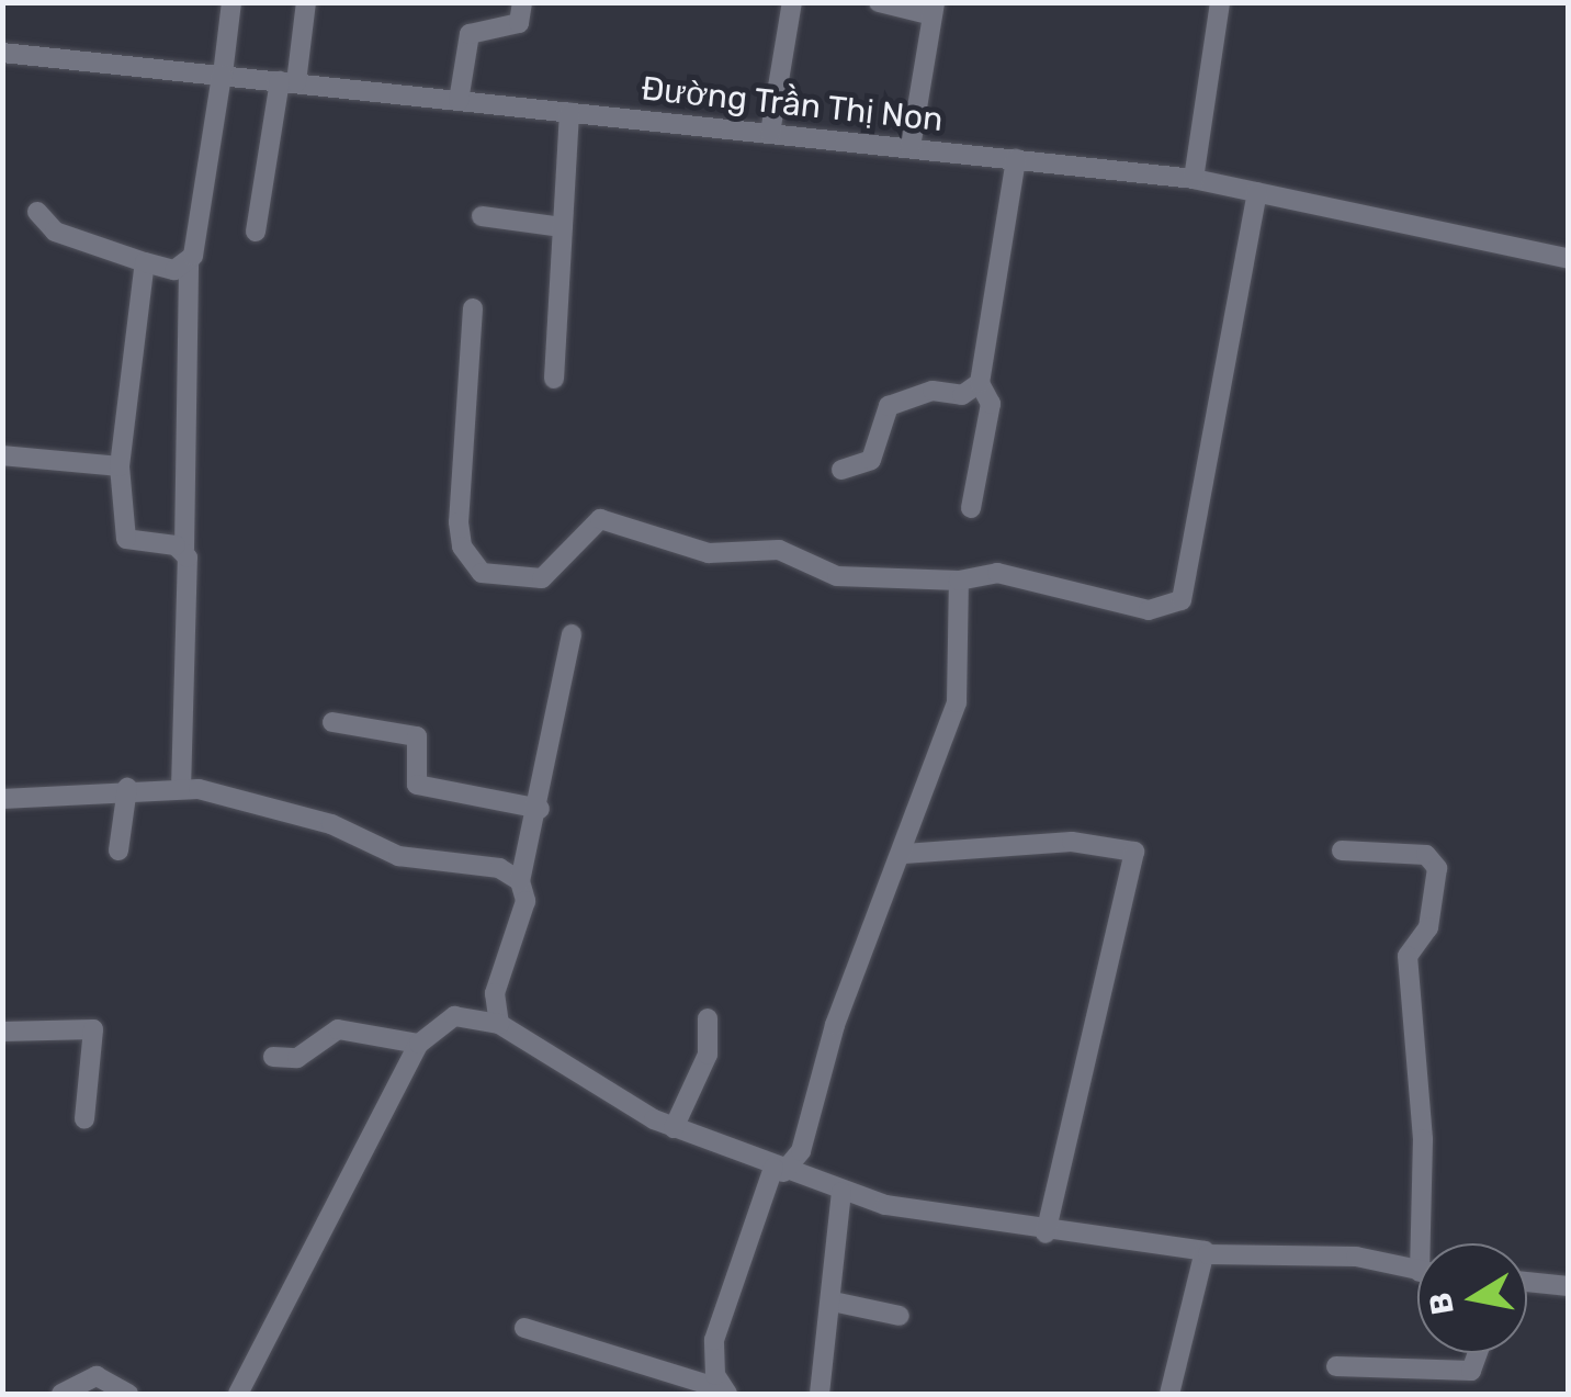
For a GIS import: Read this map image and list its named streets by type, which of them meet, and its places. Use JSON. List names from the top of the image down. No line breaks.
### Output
{"streets":{"street":["Đường Trần Thị Non"]},"north":"left"}
